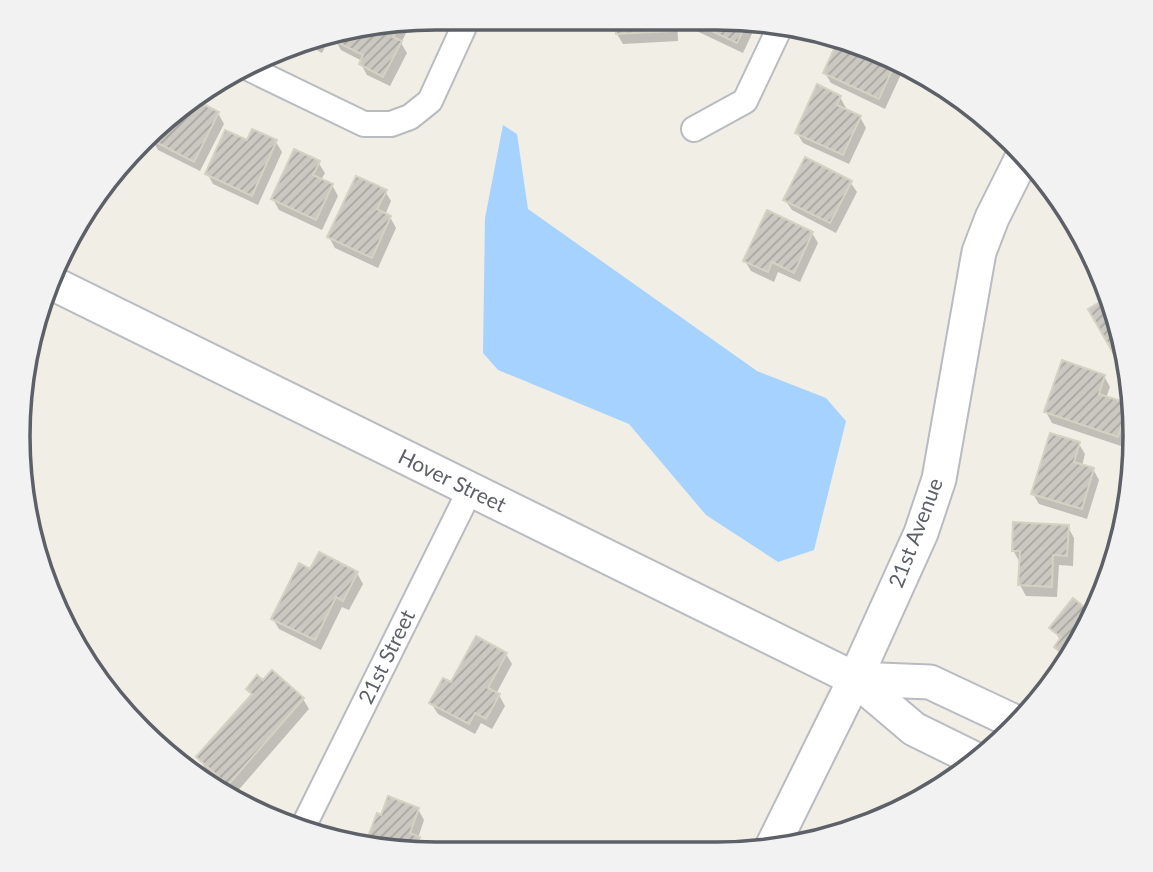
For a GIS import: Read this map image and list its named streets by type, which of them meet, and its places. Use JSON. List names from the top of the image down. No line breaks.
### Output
{"streets":{"main road":["Hover Street","21st Avenue"],"street":["21st Street"]},"crossings":[["Hover Street","21st Avenue"],["Hover Street","21st Street"]]}
